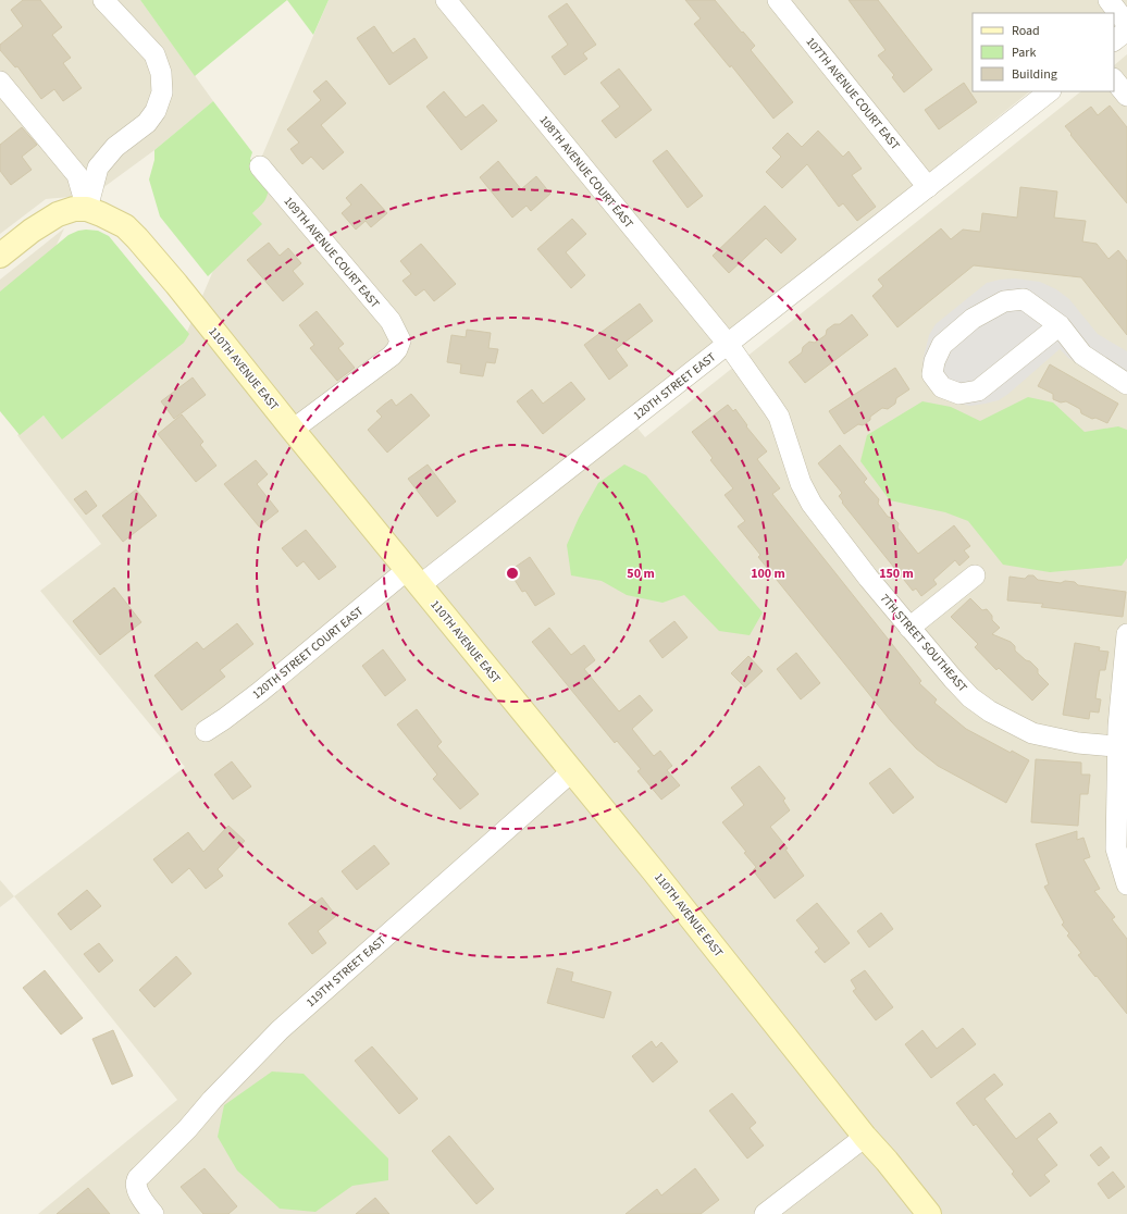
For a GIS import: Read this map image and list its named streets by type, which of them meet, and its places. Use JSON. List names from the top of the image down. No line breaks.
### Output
{"streets":{"street":["107TH AVENUE COURT EAST","108TH AVENUE COURT EAST","109TH AVENUE COURT EAST","110TH AVENUE EAST","120TH STREET EAST","7TH STREET SOUTHEAST","120TH STREET COURT EAST","119TH STREET EAST"]},"crossings":[["107TH AVENUE COURT EAST","120TH STREET EAST"],["108TH AVENUE COURT EAST","120TH STREET EAST"],["108TH AVENUE COURT EAST","7TH STREET SOUTHEAST"],["109TH AVENUE COURT EAST","110TH AVENUE EAST"],["110TH AVENUE EAST","120TH STREET EAST"],["110TH AVENUE EAST","120TH STREET COURT EAST"],["110TH AVENUE EAST","119TH STREET EAST"],["120TH STREET EAST","7TH STREET SOUTHEAST"],["120TH STREET EAST","120TH STREET COURT EAST"]],"legend":["Road","Park","Building"],"rings":["50 m","100 m","150 m"]}
